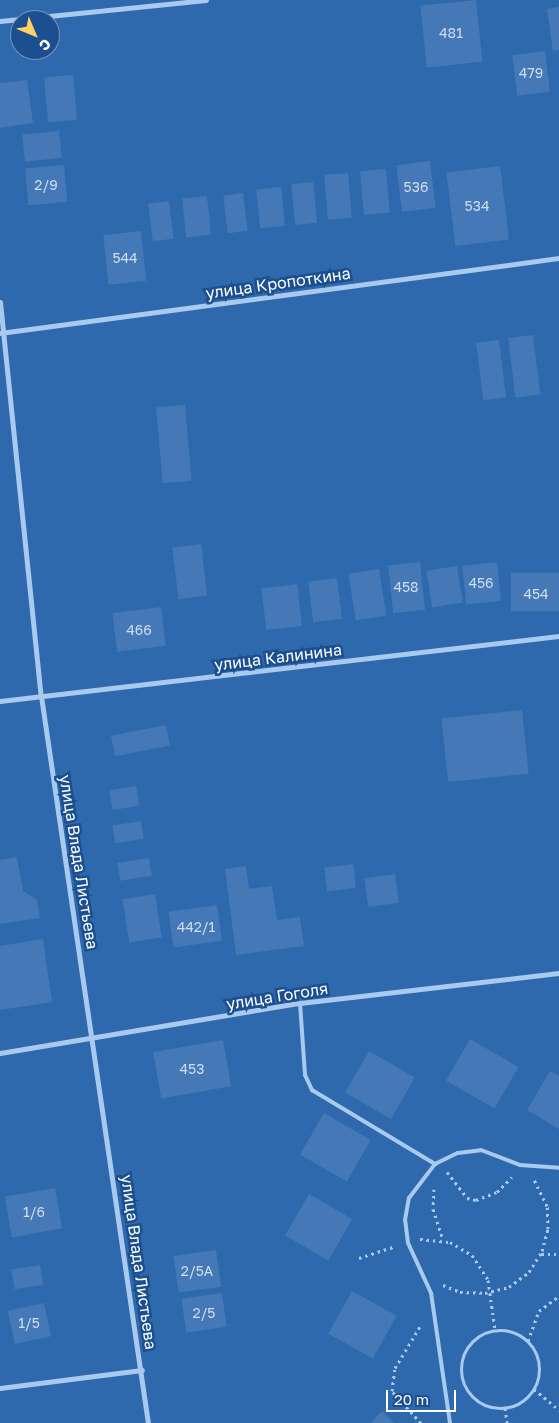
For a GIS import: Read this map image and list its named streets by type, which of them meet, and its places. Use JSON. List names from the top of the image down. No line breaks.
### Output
{"streets":{"street":["улица Кропоткина","улица Калинина","улица Влада Листьева","улица Гоголя"]},"crossings":[["улица Кропоткина","улица Влада Листьева"],["улица Калинина","улица Влада Листьева"],["улица Влада Листьева","улица Гоголя"]],"house_numbers":["481","479","2/9","536","534","544","456","458","454","466","442/1","453","1/6","2/5А","2/5","1/5"],"scale_bar":"20 m","north":"bottom right"}
